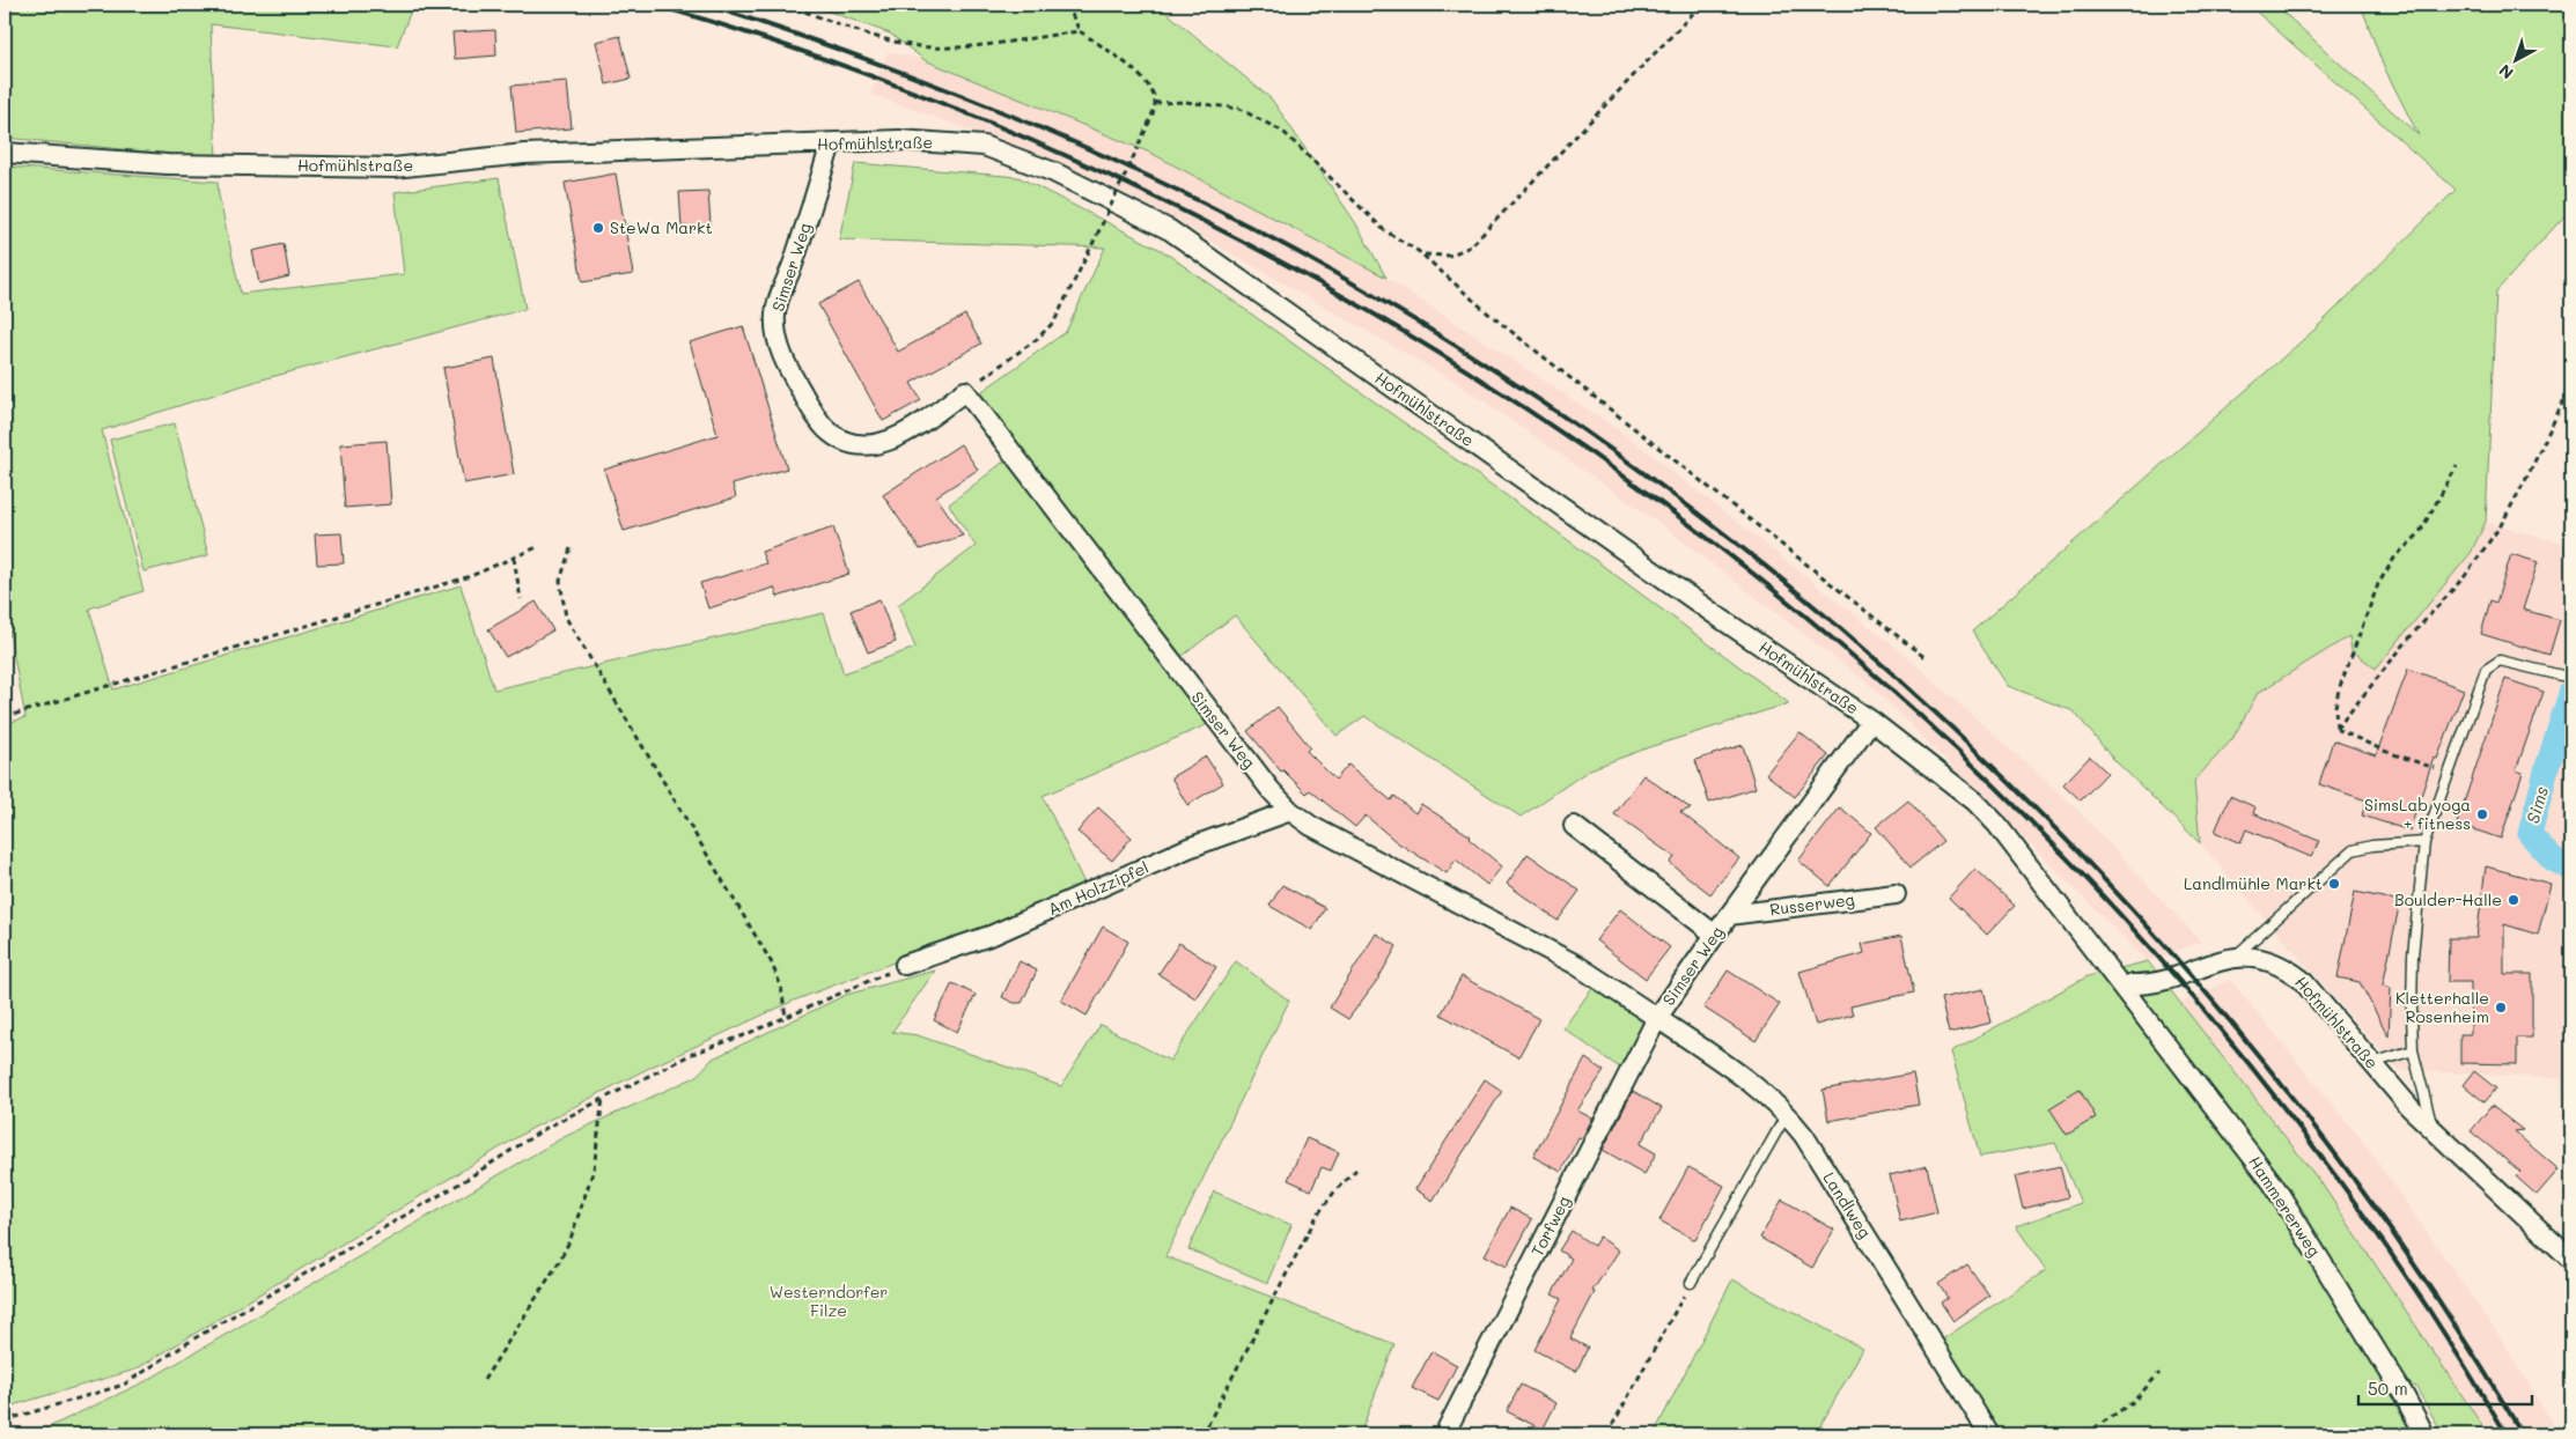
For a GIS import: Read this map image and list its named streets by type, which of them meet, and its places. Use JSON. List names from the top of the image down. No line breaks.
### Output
{"streets":{"street":["Hofmühlstraße","Simser Weg","Am Holzzipfel","Russerweg","Landlweg","Hammererweg","Torfweg"]},"crossings":[["Hofmühlstraße","Simser Weg"],["Hofmühlstraße","Hammererweg"],["Simser Weg","Am Holzzipfel"],["Simser Weg","Russerweg"],["Simser Weg","Landlweg"],["Simser Weg","Torfweg"],["Landlweg","Torfweg"]],"water":["Sims"],"parks":["Westerndorfer Filze"],"places":["SteWa Markt","SimsLab yoga + fitness","Landlmühle Markt","Boulder-Halle","Kletterhalle Rosenheim"],"scale_bar":"50 m","north":"bottom left"}
